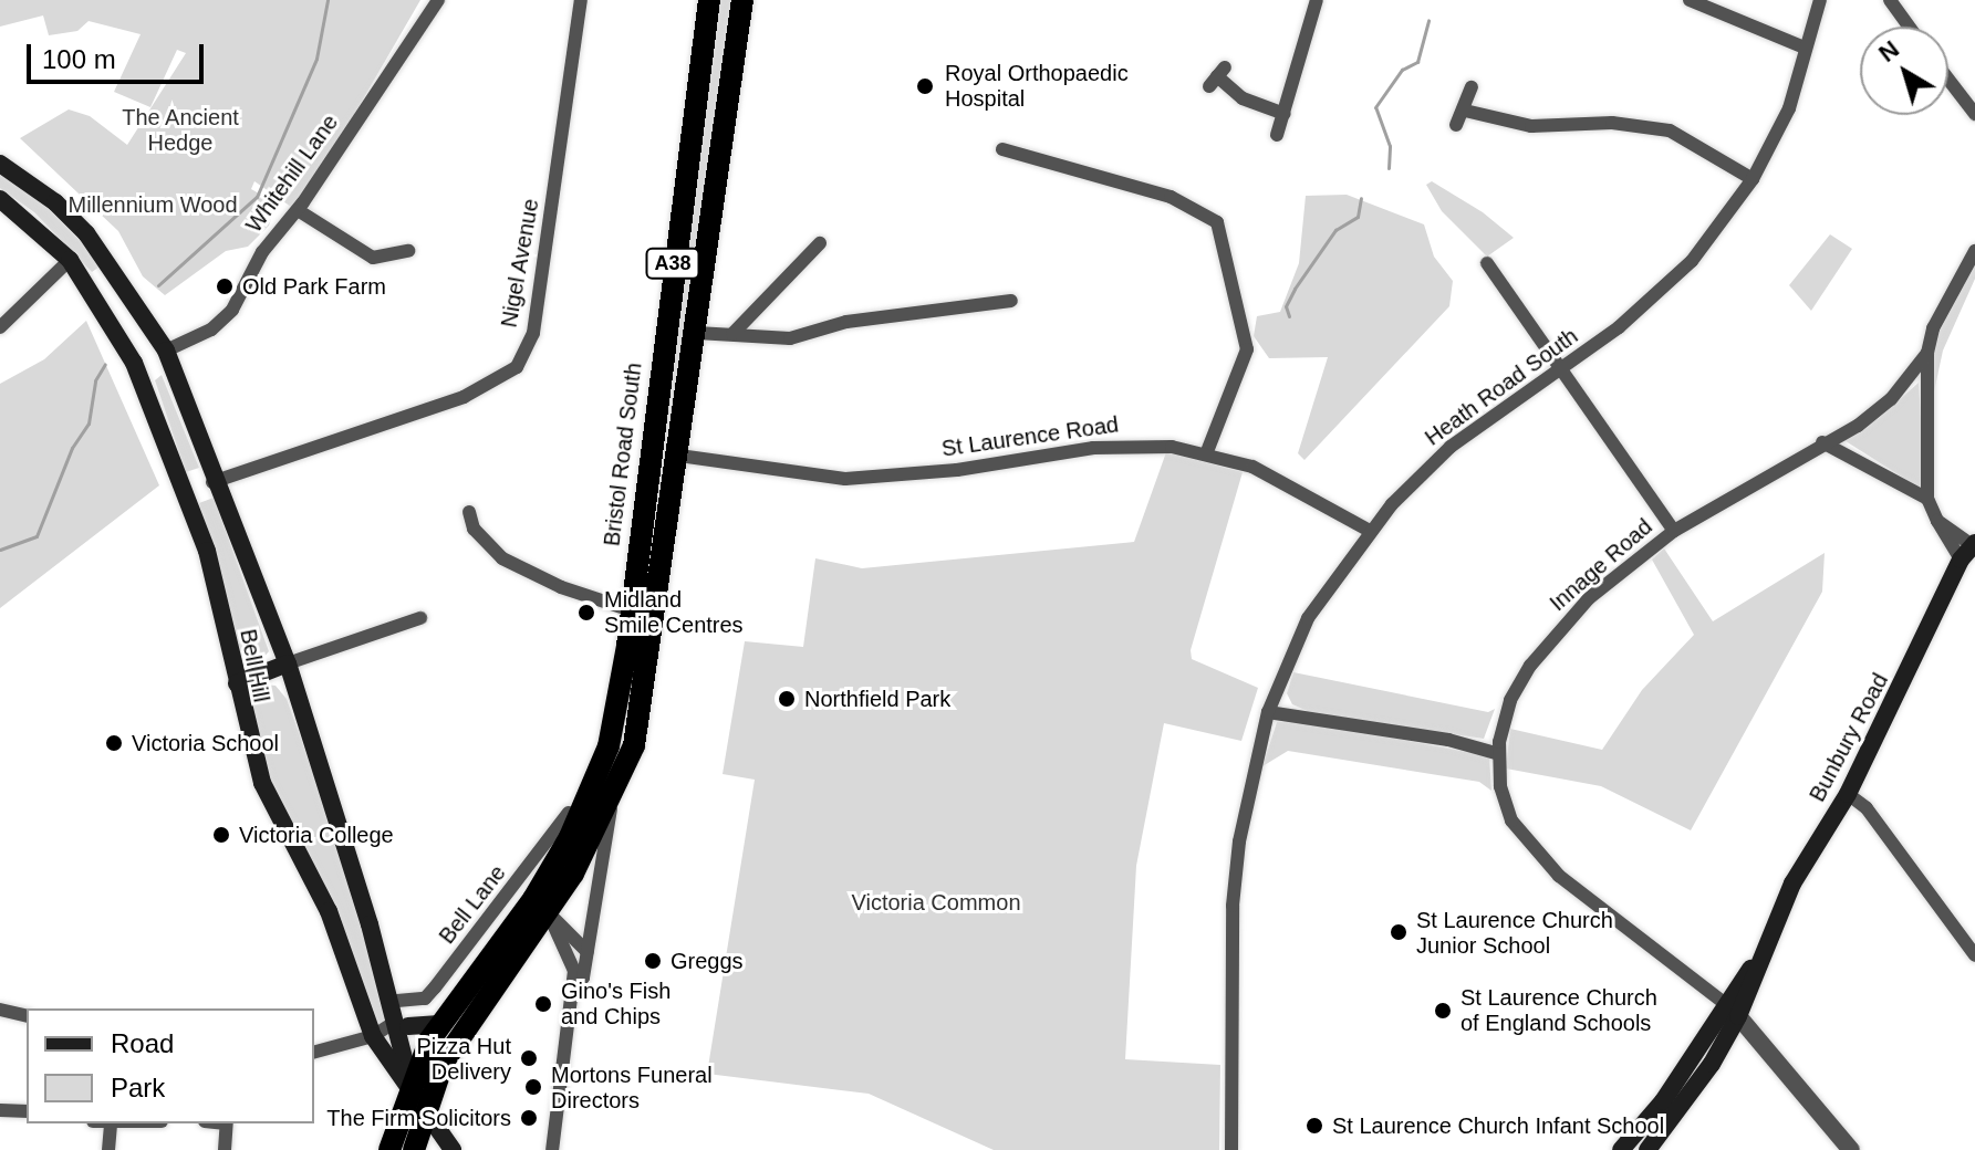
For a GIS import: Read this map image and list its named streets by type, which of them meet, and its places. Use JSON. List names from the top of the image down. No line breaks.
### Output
{"streets":{"highway":["A38","Bristol Road South"],"main road":["Bell Hill","Bunbury Road"],"street":["Whitehill Lane","Nigel Avenue","Heath Road South","St Laurence Road","Innage Road","Bell Lane"]},"crossings":[["Whitehill Lane","Bell Hill"],["Nigel Avenue","Bell Hill"],["A38","St Laurence Road"],["A38","Bristol Road South"],["A38","Bell Hill"],["Heath Road South","St Laurence Road"],["Innage Road","Bunbury Road"],["Bell Hill","Bell Lane"]],"parks":["The Ancient Hedge","Millennium Wood","Victoria Common"],"places":["Royal Orthopaedic Hospital","Old Park Farm","Midland Smile Centres","Northfield Park","Victoria School","Victoria College","St Laurence Church Junior School","Greggs","Gino's Fish and Chips","St Laurence Church of England Schools","Pizza Hut Delivery","Mortons Funeral Directors","The Firm Solicitors","St Laurence Church Infant School"],"legend":["Road","Park"],"scale_bar":"100 m","north":"top left"}
